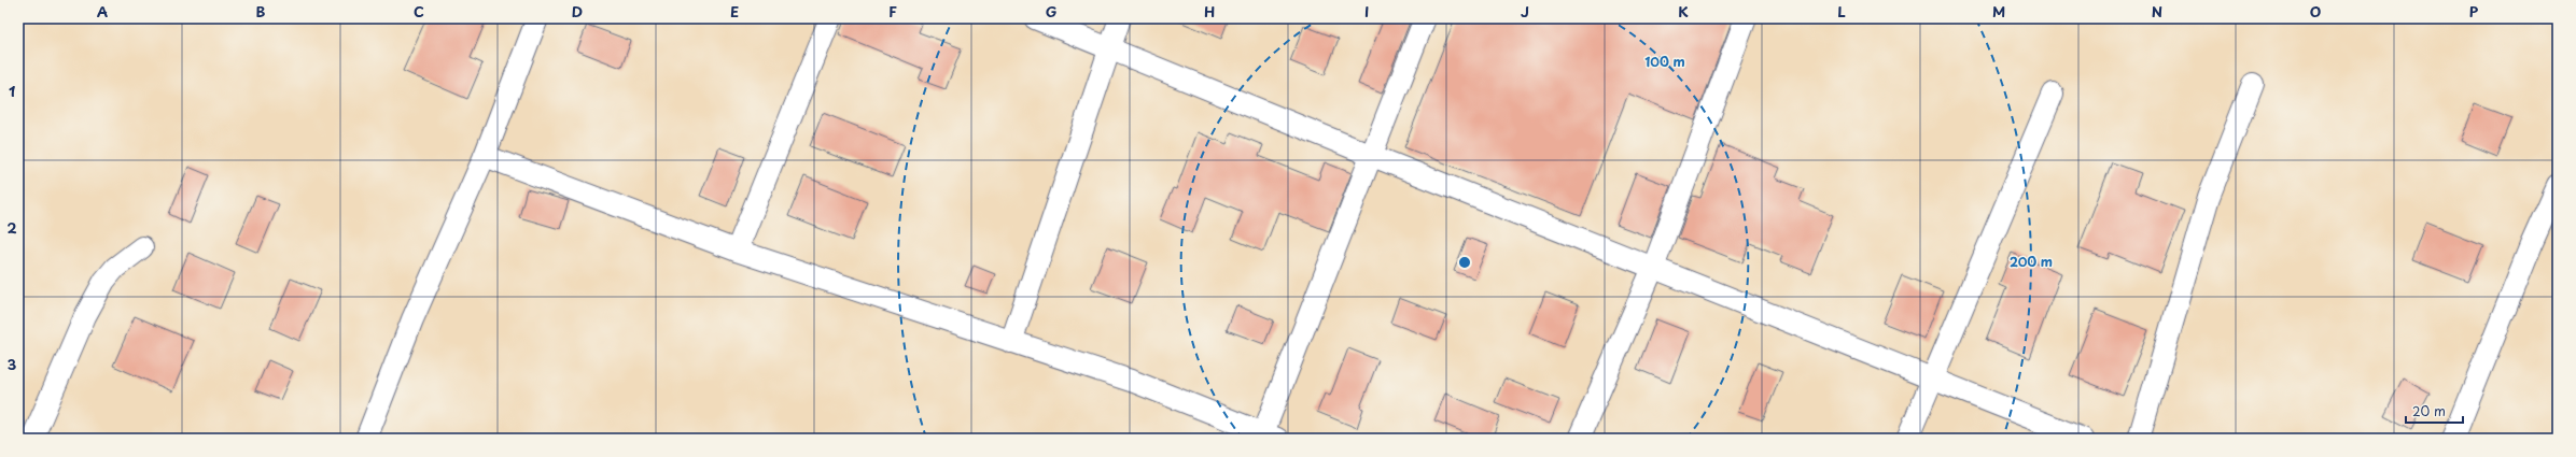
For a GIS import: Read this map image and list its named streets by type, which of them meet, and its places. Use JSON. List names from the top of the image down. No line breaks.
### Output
{"scale_bar":"20 m","grid":{"columns":["A","B","C","D","E","F","G","H","I","J","K","L","M","N","O","P"],"rows":["1","2","3"]},"rings":["100 m","200 m"]}
